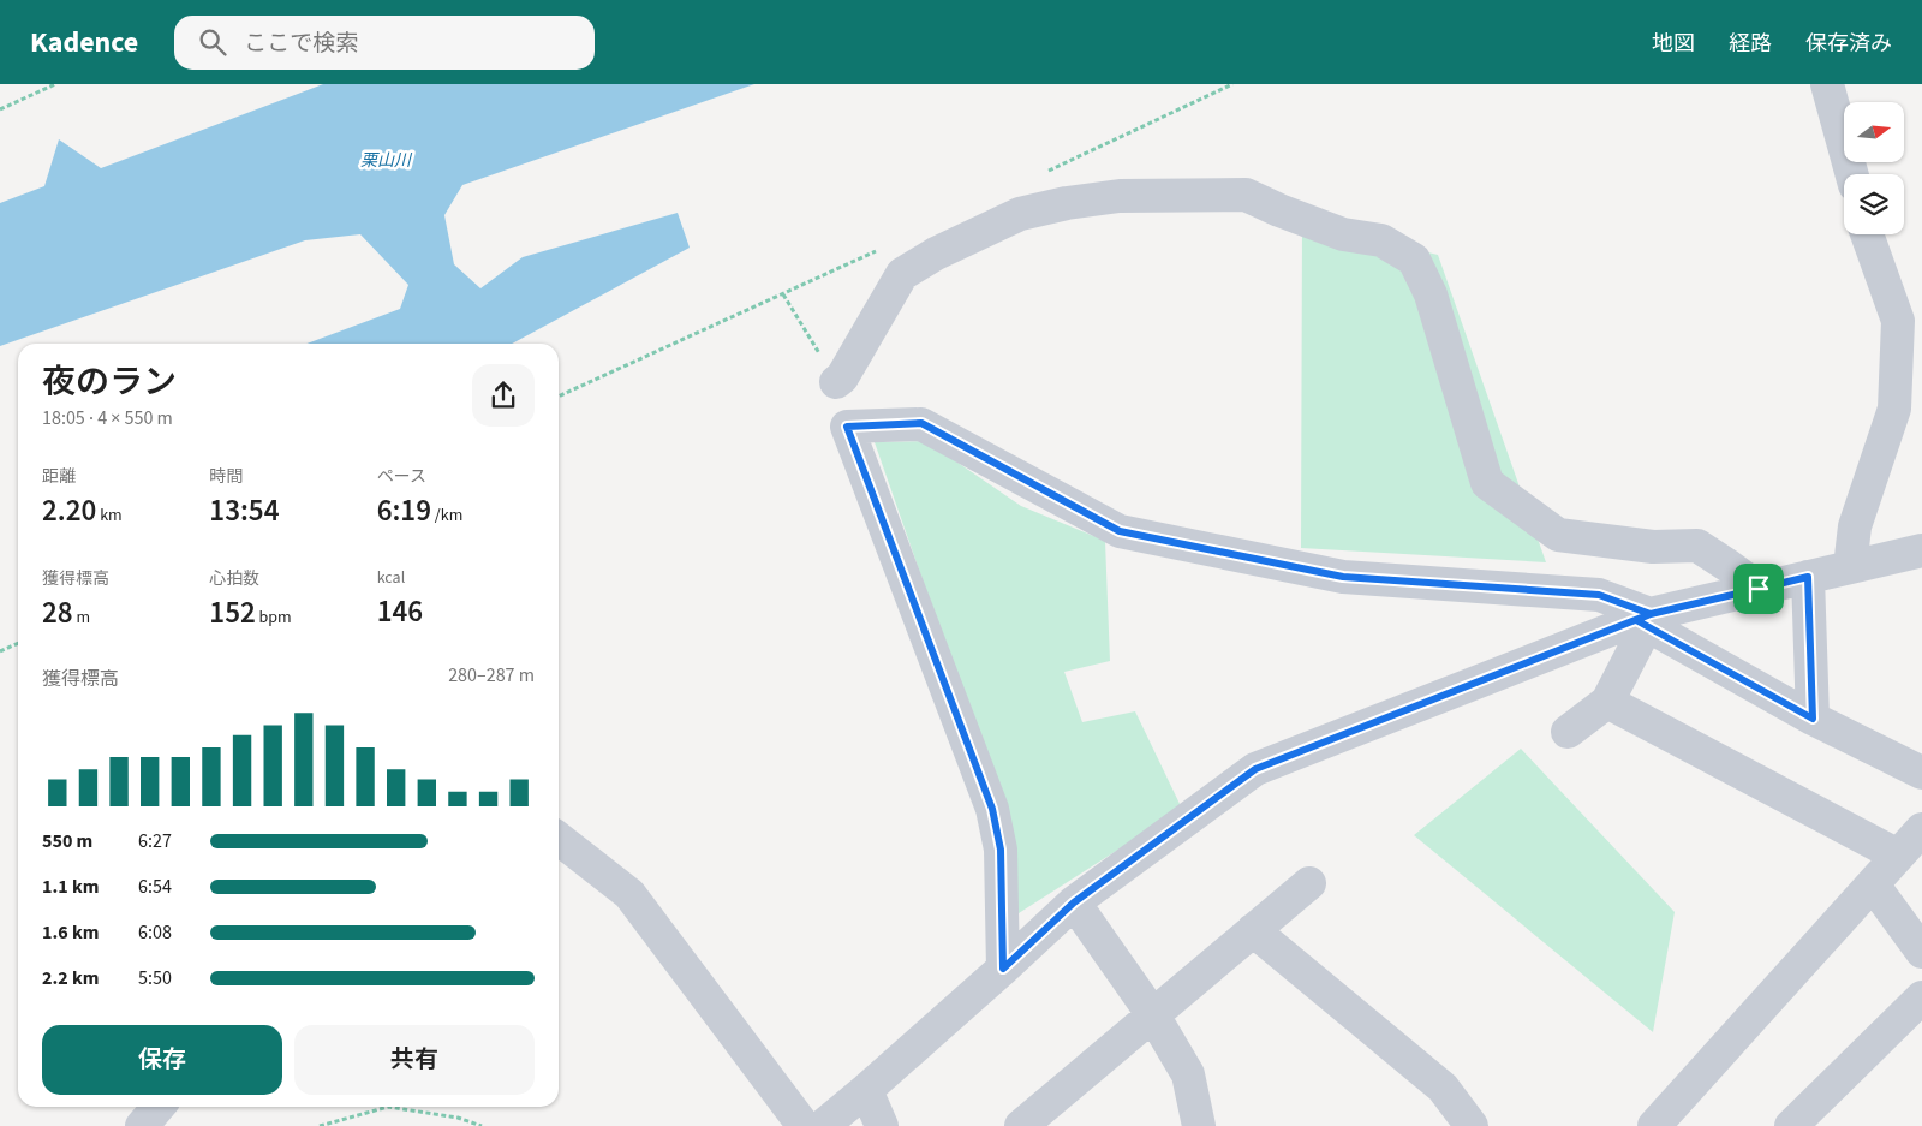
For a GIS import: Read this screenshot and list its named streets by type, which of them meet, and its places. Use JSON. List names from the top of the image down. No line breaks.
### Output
{"water":["栗山川"],"north":"right","page":{"header":"Kadence","search":"ここで検索","nav":["地図","経路","保存済み"],"heading":["夜のラン","18:05 · 4 × 550 m"],"stats":[["距離","2.20 km"],["時間","13:54"],["ペース","6:19 /km"],["獲得標高","28 m"],["心拍数","152 bpm"],["kcal","146"]],"chart":["獲得標高","280–287 m"],"list":[{"name":"550 m","note":"6:27"},{"name":"1.1 km","note":"6:54"},{"name":"1.6 km","note":"6:08"},{"name":"2.2 km","note":"5:50"}],"buttons":["保存","共有"]}}
